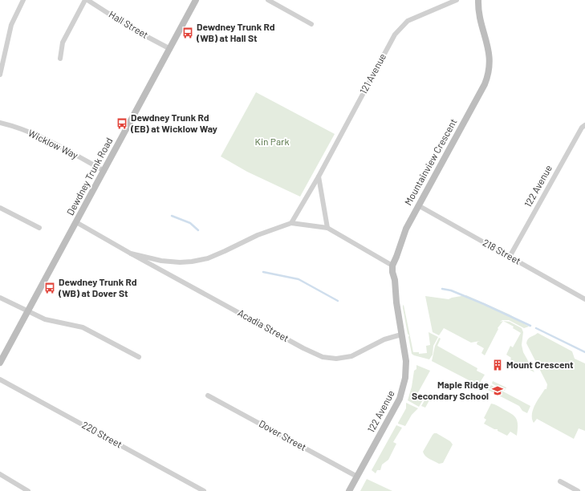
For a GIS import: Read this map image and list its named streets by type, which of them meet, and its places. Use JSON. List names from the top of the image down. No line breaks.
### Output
{"streets":{"street":["Hall Street","121 Avenue","Wicklow Way","Mountainview Crescent","Dewdney Trunk Road","122 Avenue","218 Street","Acadia Street","220 Street","Dover Street"]},"crossings":[["Hall Street","Dewdney Trunk Road"],["121 Avenue","Acadia Street"],["Wicklow Way","Dewdney Trunk Road"],["Mountainview Crescent","218 Street"],["Dewdney Trunk Road","Acadia Street"],["122 Avenue","218 Street"],["122 Avenue","Acadia Street"],["122 Avenue","Dover Street"]],"parks":["Kin Park"],"places":{"bus stop":["Dewdney Trunk Rd (WB) at Hall St","Dewdney Trunk Rd (EB) at Wicklow Way","Dewdney Trunk Rd (WB) at Dover St"],"building":["Mount Crescent"],"school or university":["Maple Ridge Secondary School"]}}
